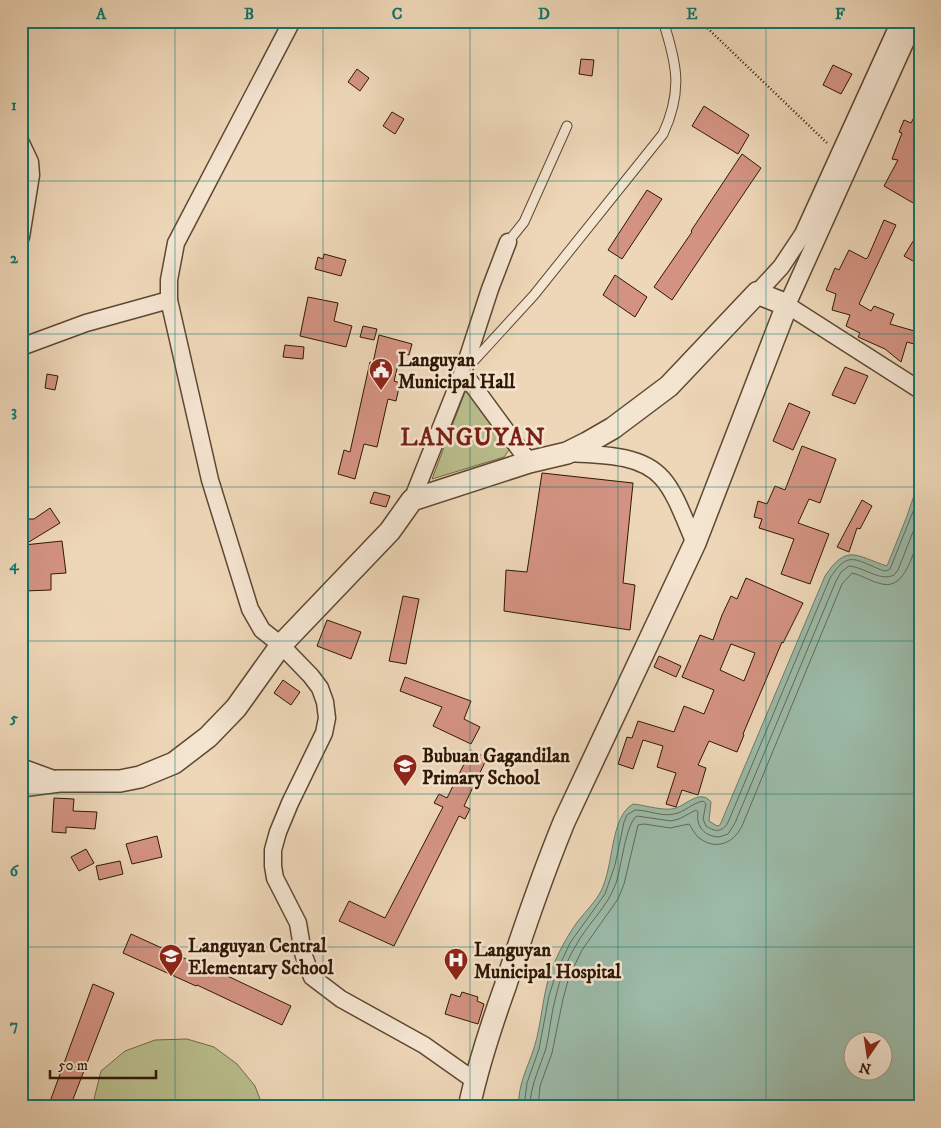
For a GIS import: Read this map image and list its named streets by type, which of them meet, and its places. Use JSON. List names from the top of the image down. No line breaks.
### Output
{"districts":["LANGUYAN"],"places":{"public building":["Languyan Municipal Hall"],"school or university":["Bubuan Gagandilan Primary School","Languyan Central Elementary School"],"hospital":["Languyan Municipal Hospital"]},"scale_bar":"50 m","north":"bottom","grid":{"columns":["A","B","C","D","E","F"],"rows":["1","2","3","4","5","6","7"]}}
